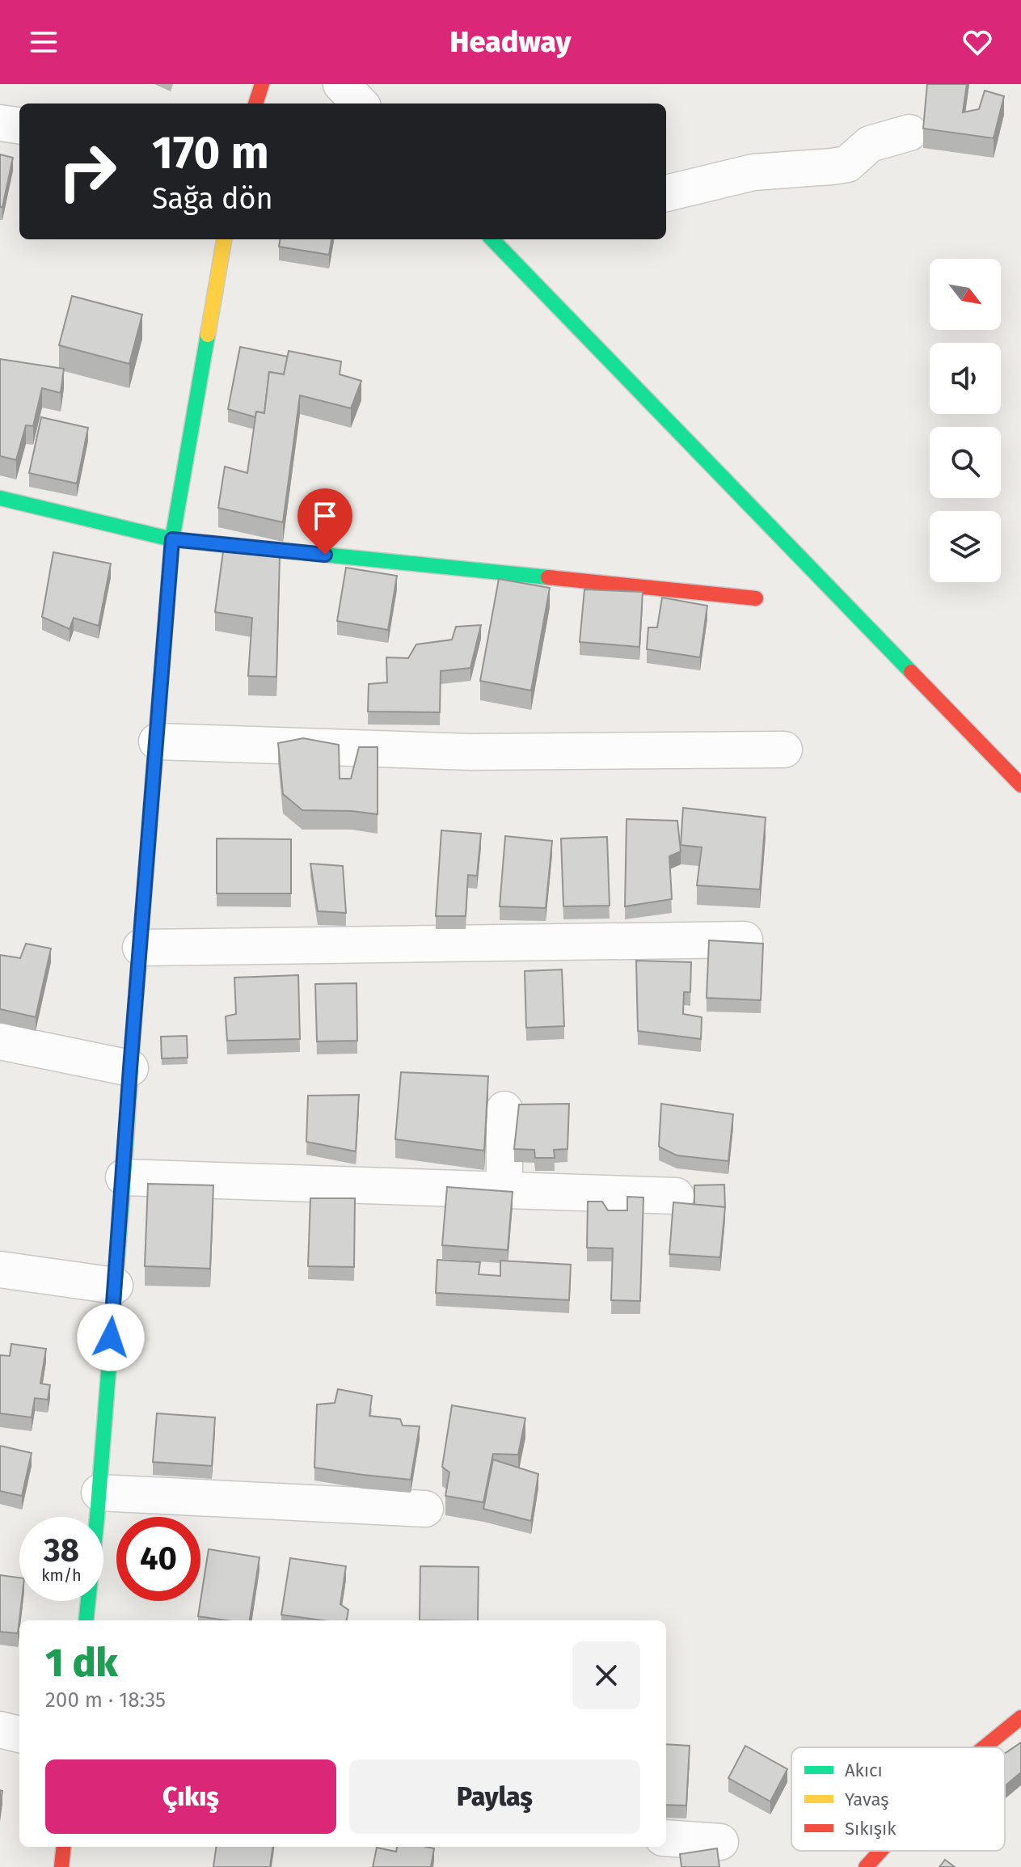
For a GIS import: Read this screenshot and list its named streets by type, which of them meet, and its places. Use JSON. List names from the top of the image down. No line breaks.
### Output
{"legend":["Akıcı","Yavaş","Sıkışık"],"north":"bottom right","page":{"header":"Headway","turn":["170 m","Sağa dön"],"speed":"38 km/h","limit":"40","heading":["1 dk","200 m · 18:35"],"buttons":["Çıkış","Paylaş"]}}
